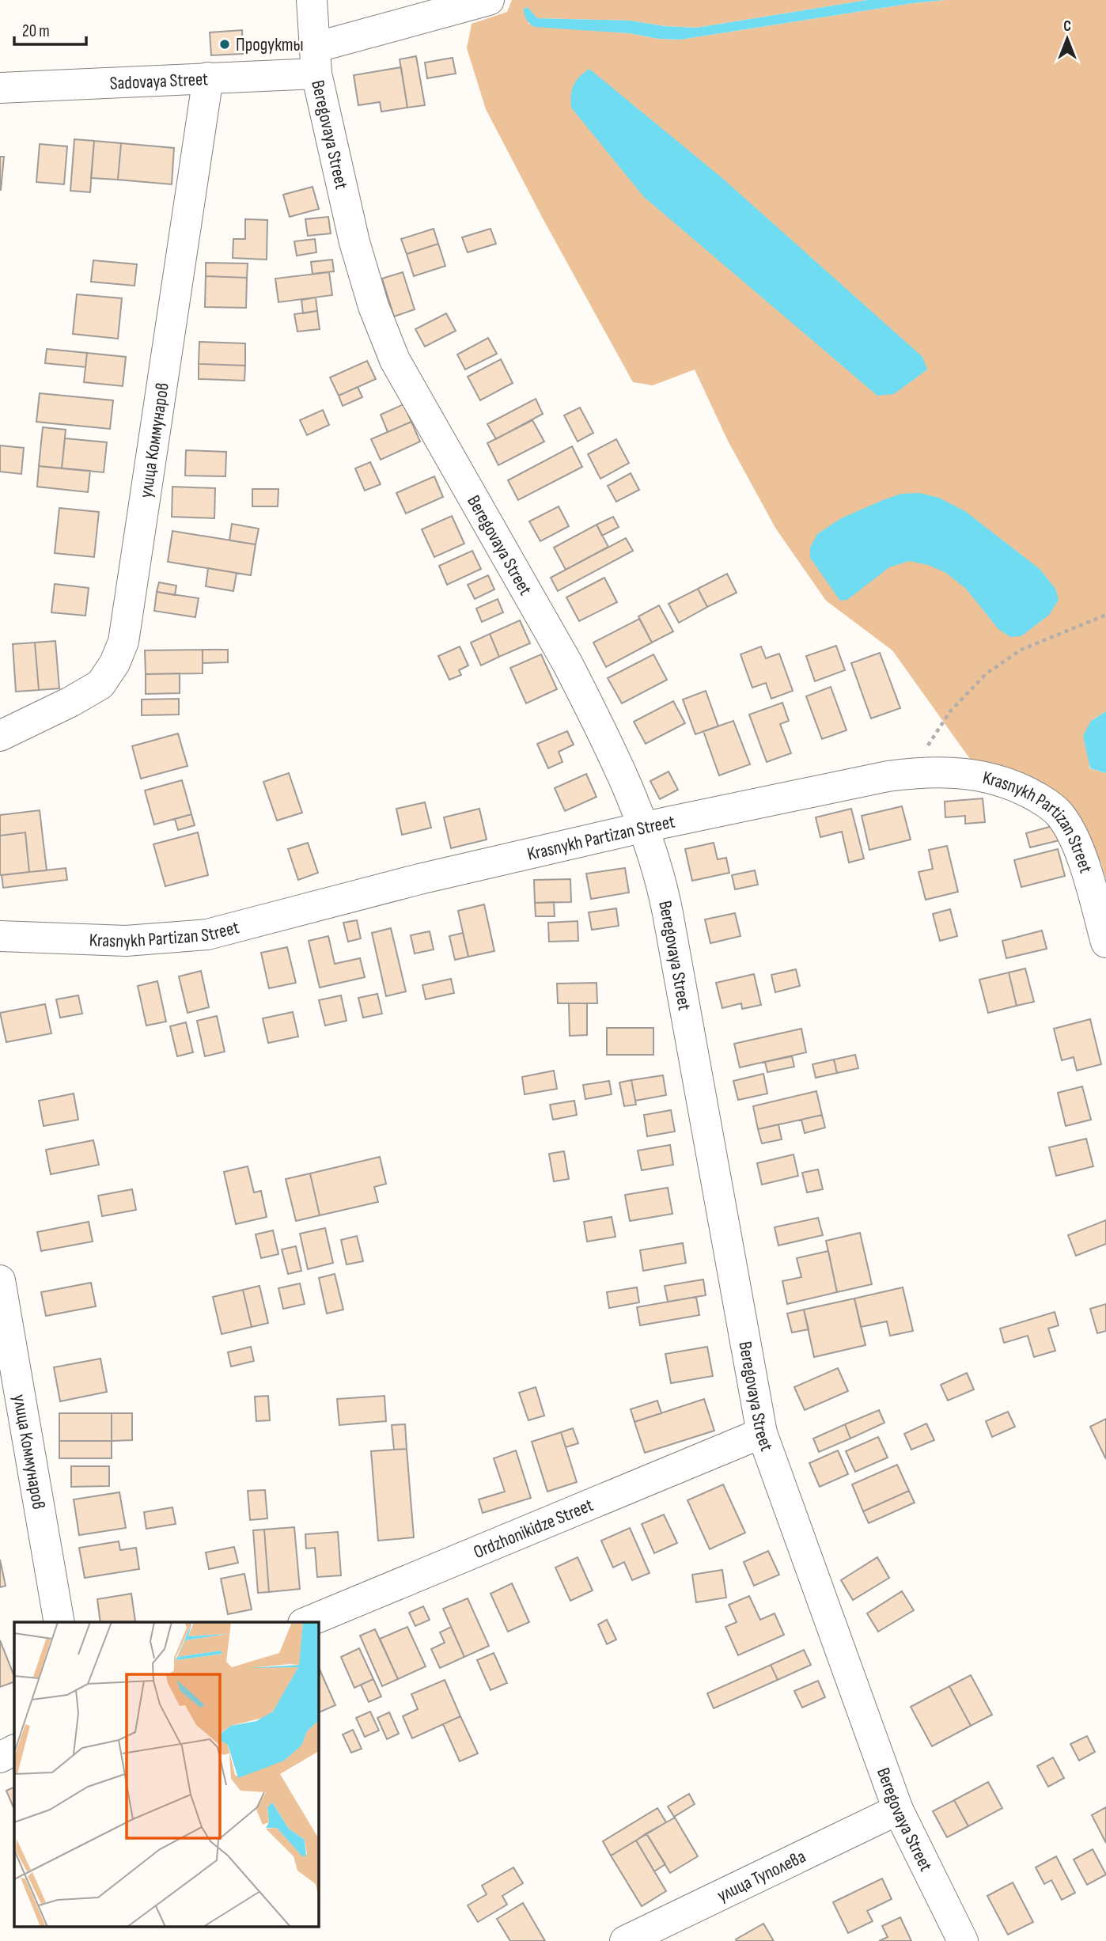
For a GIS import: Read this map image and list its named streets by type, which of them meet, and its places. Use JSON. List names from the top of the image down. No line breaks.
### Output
{"streets":{"street":["Sadovaya Street","Beregovaya Street","улица Коммунаров","Krasnykh Partizan Street","Ordzhonikidze Street","улица Туполева"]},"crossings":[["Sadovaya Street","Beregovaya Street"],["Sadovaya Street","улица Коммунаров"],["Beregovaya Street","Krasnykh Partizan Street"],["Beregovaya Street","Ordzhonikidze Street"],["Beregovaya Street","улица Туполева"]],"places":["Продукты"],"scale_bar":"20 m","north":"top"}
